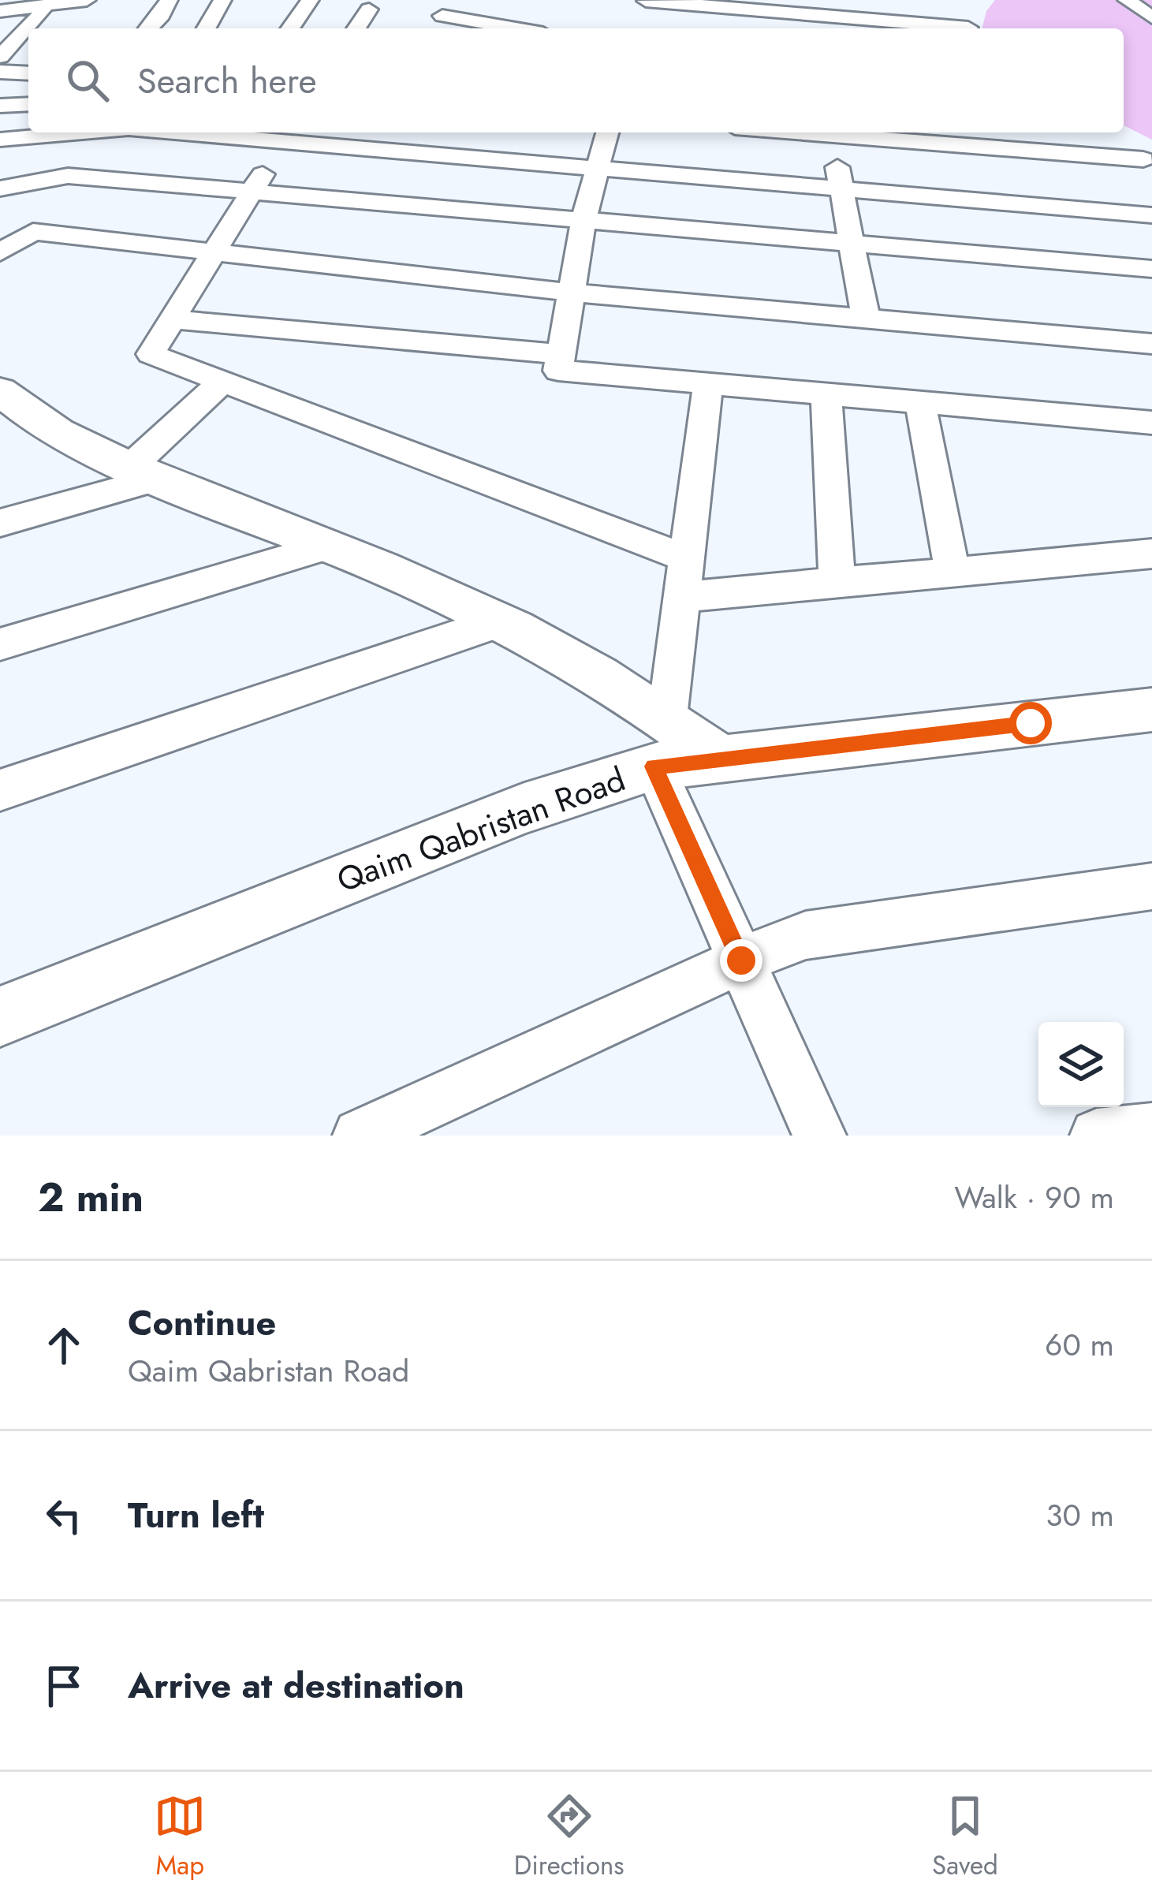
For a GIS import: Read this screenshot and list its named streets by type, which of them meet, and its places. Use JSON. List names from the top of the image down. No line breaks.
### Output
{"streets":{"street":["Qaim Qabristan Road"]},"page":{"search":"Search here","heading":["2 min","Walk · 90 m"],"list":[["Continue","Qaim Qabristan Road","60 m"],["Turn left","30 m"],"Arrive at destination"],"nav":["Map","Directions","Saved"]}}
